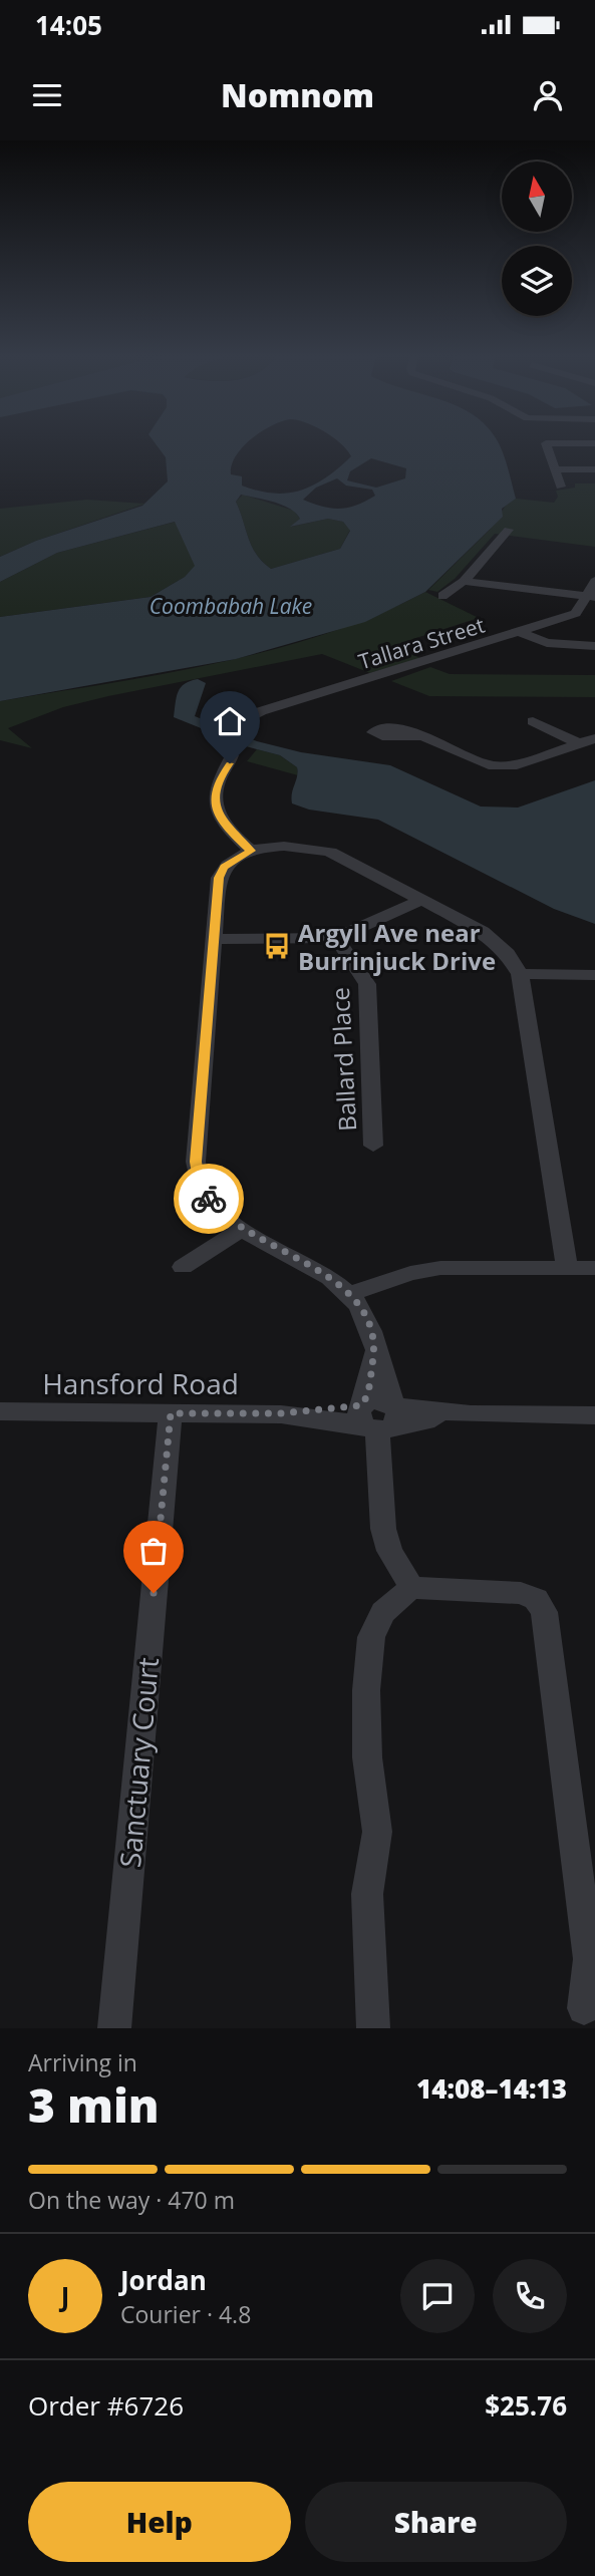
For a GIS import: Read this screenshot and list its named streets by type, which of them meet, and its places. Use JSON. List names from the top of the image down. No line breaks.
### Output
{"streets":{"street":["Tallara Street","Ballard Place","Hansford Road","Sanctuary Court"]},"crossings":[["Hansford Road","Sanctuary Court"]],"water":["Coombabah Lake"],"places":{"bus stop":["Argyll Ave near Burrinjuck Drive"]},"north":"top","page":{"status":"14:05","header":"Nomnom","heading":["3 min","Arriving in","14:08–14:13"],"panel":["Jordan","Courier · 4.8","Order #6726","$25.76"],"bar":"On the way · 470 m","round":"J","buttons":["Help","Share"]}}
